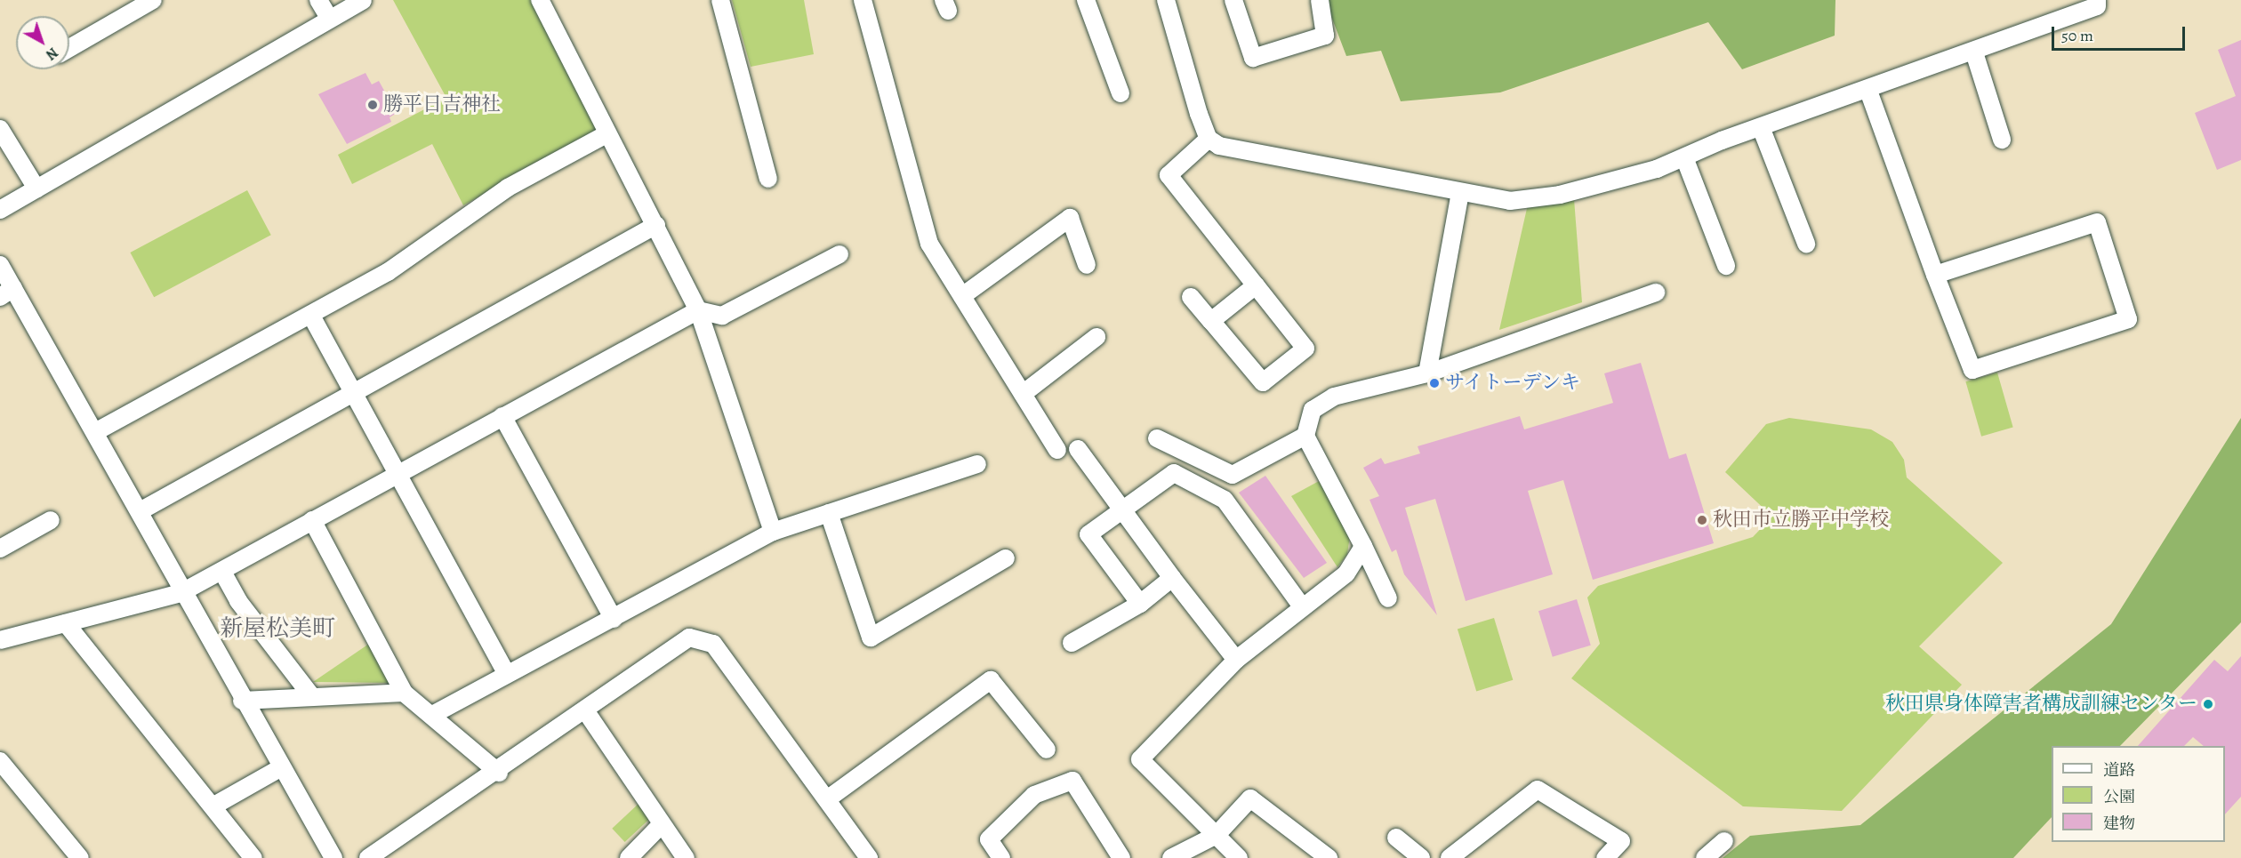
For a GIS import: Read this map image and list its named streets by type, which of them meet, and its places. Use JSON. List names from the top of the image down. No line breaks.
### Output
{"districts":["新屋松美町"],"places":["勝平日吉神社","サイトーデンキ","秋田市立勝平中学校","秋田県身体障害者構成訓練センター"],"legend":["道路","公園","建物"],"scale_bar":"50 m","north":"bottom right"}
